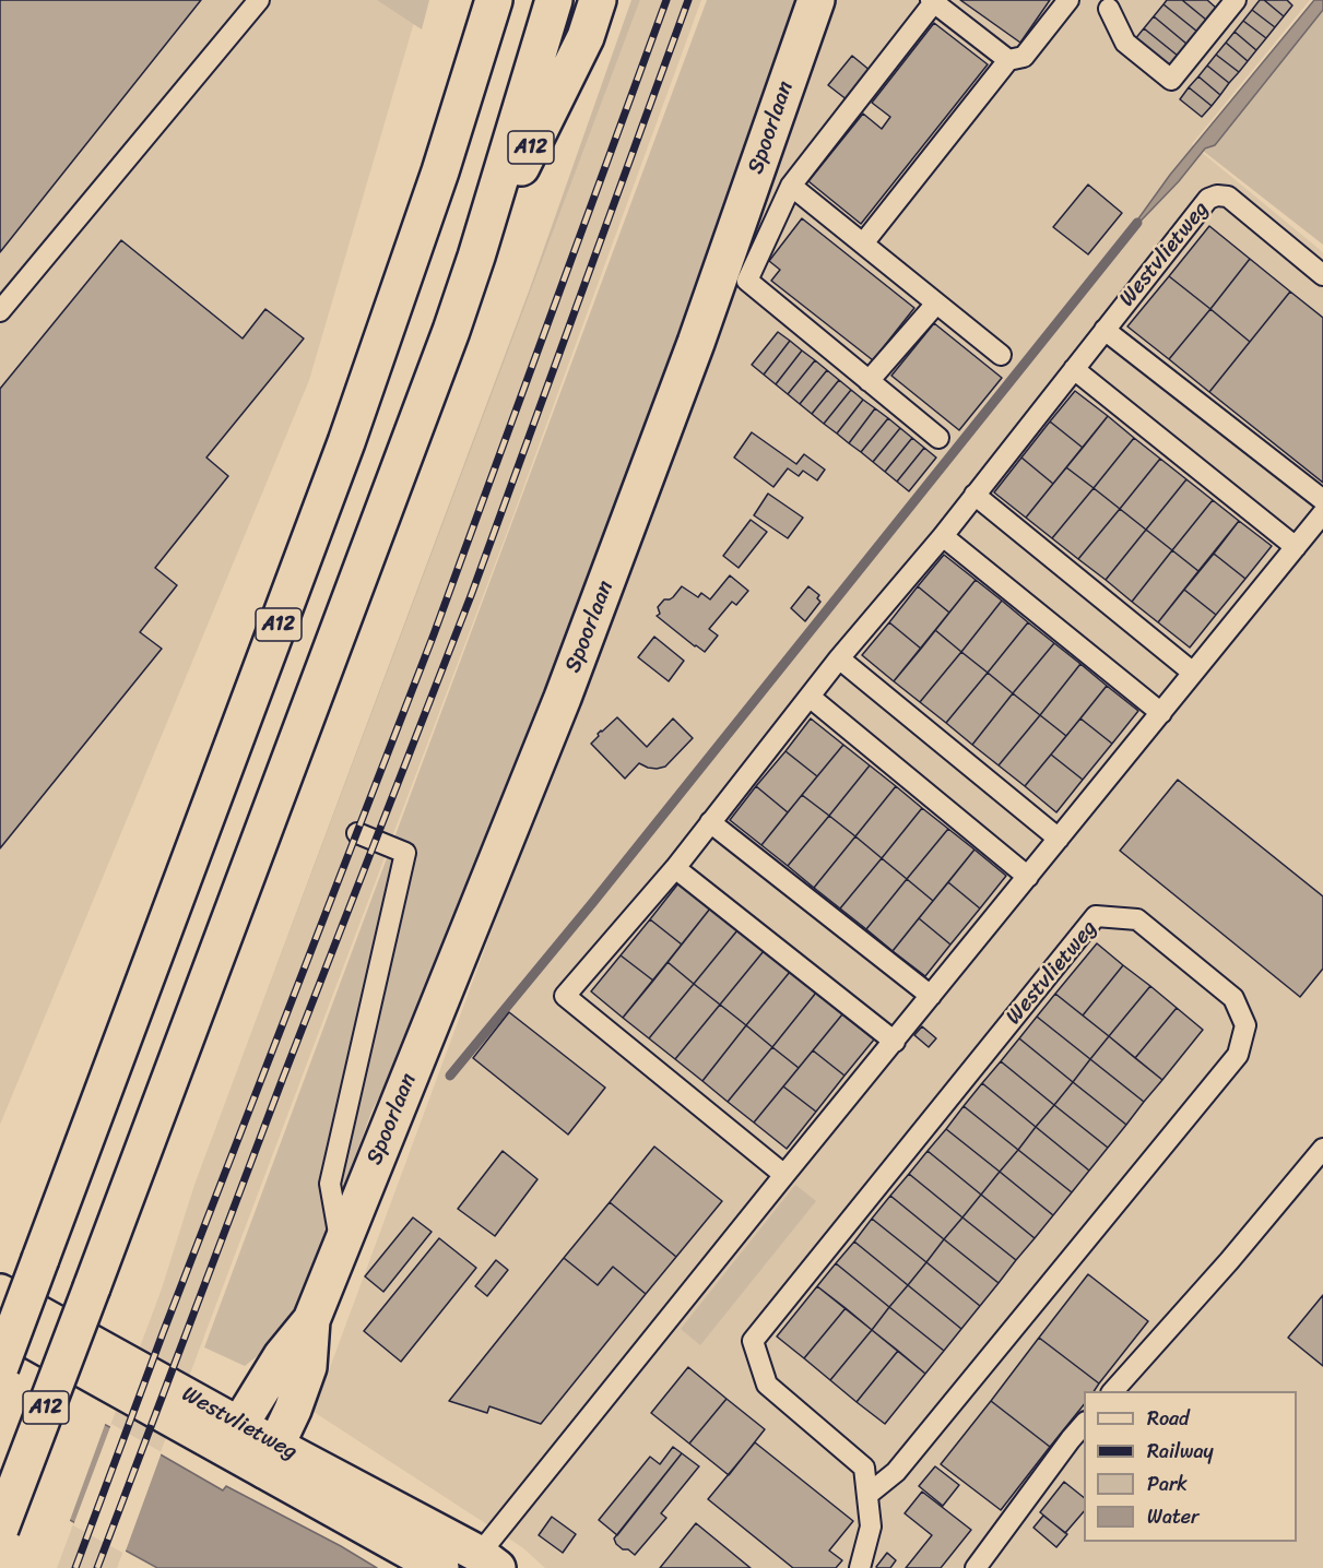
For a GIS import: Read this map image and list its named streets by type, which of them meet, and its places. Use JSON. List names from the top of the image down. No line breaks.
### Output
{"streets":{"main road":["Spoorlaan","A12","Westvlietweg"]},"crossings":[["Spoorlaan","Westvlietweg"]],"legend":["Road","Railway","Park","Water"]}
